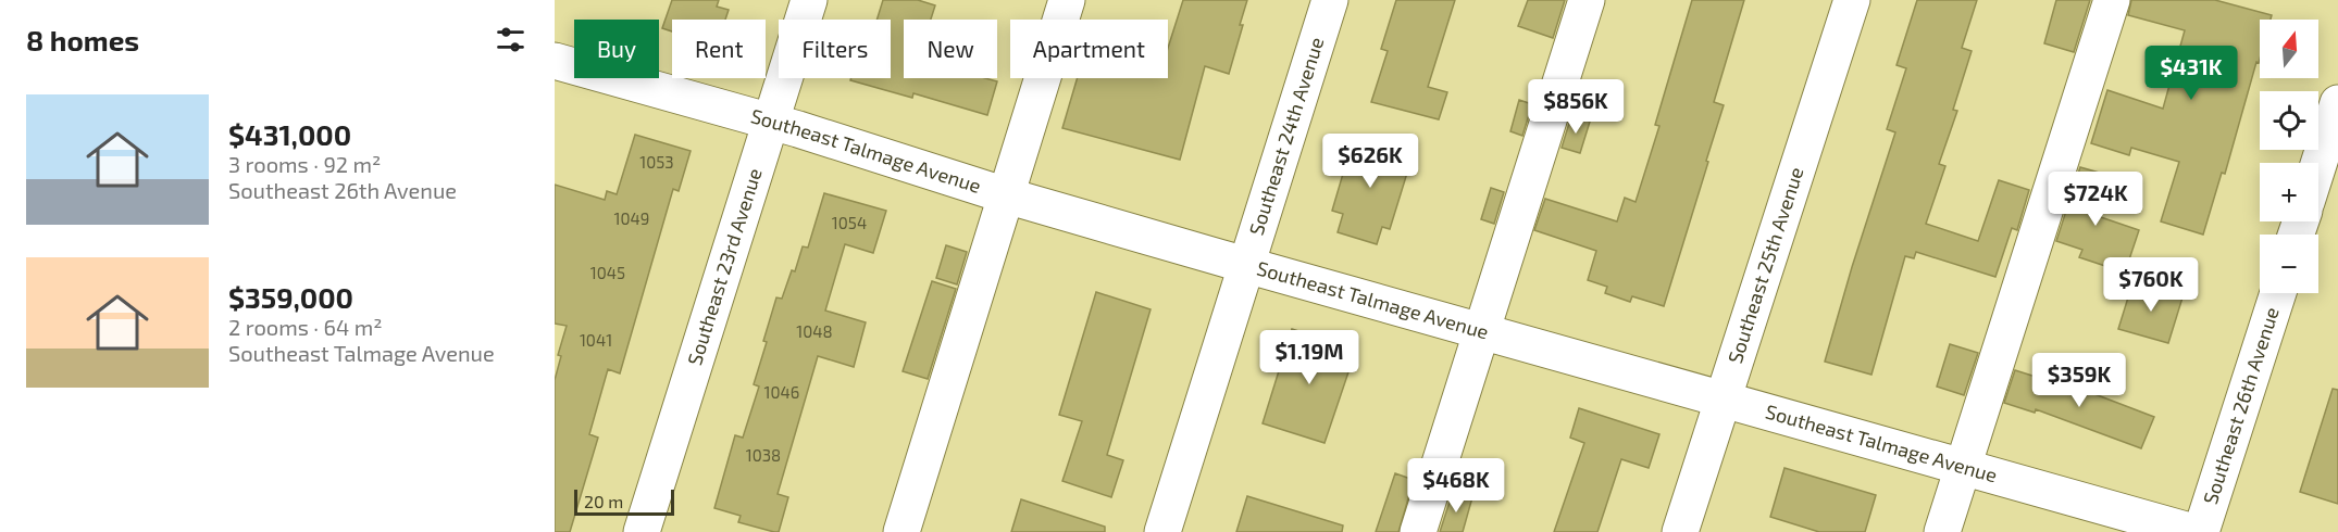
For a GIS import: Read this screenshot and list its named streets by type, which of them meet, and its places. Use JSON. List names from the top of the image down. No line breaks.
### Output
{"streets":{"street":["Southeast 24th Avenue","Southeast Talmage Avenue","Southeast 23rd Avenue","Southeast 25th Avenue","Southeast 26th Avenue"]},"crossings":[["Southeast 24th Avenue","Southeast Talmage Avenue"],["Southeast Talmage Avenue","Southeast 23rd Avenue"],["Southeast Talmage Avenue","Southeast 25th Avenue"]],"house_numbers":["1053","1049","1054","1045","1048","1041","1046","1038"],"scale_bar":"20 m","north":"top","page":{"heading":"8 homes","map_buttons":["+","−"],"chip":["Buy","Rent","Filters","New","Apartment"],"price":["$431K","$856K","$626K","$724K","$760K","$1.19M","$359K","$468K"],"list":[{"name":"$431,000","note":"3 rooms · 92 m² · Southeast 26th Avenue"},{"name":"$359,000","note":"2 rooms · 64 m² · Southeast Talmage Avenue"}],"scale":"20 m"}}
